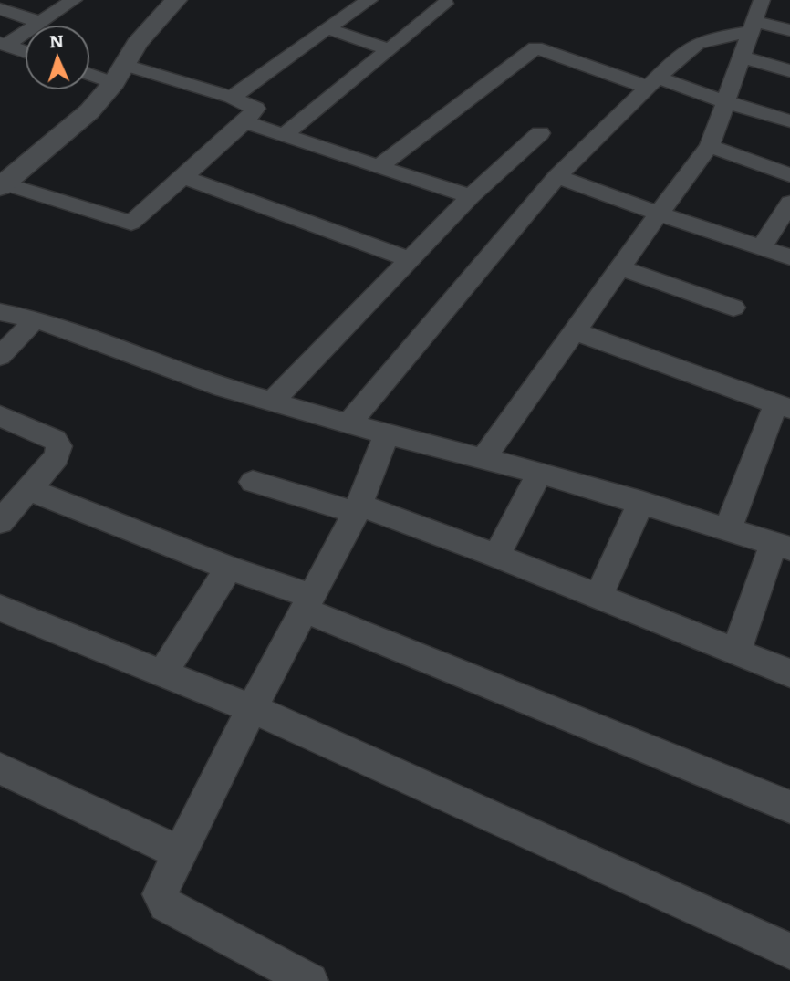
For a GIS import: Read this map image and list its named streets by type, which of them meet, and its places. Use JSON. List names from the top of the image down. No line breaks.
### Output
{"north":"top"}
